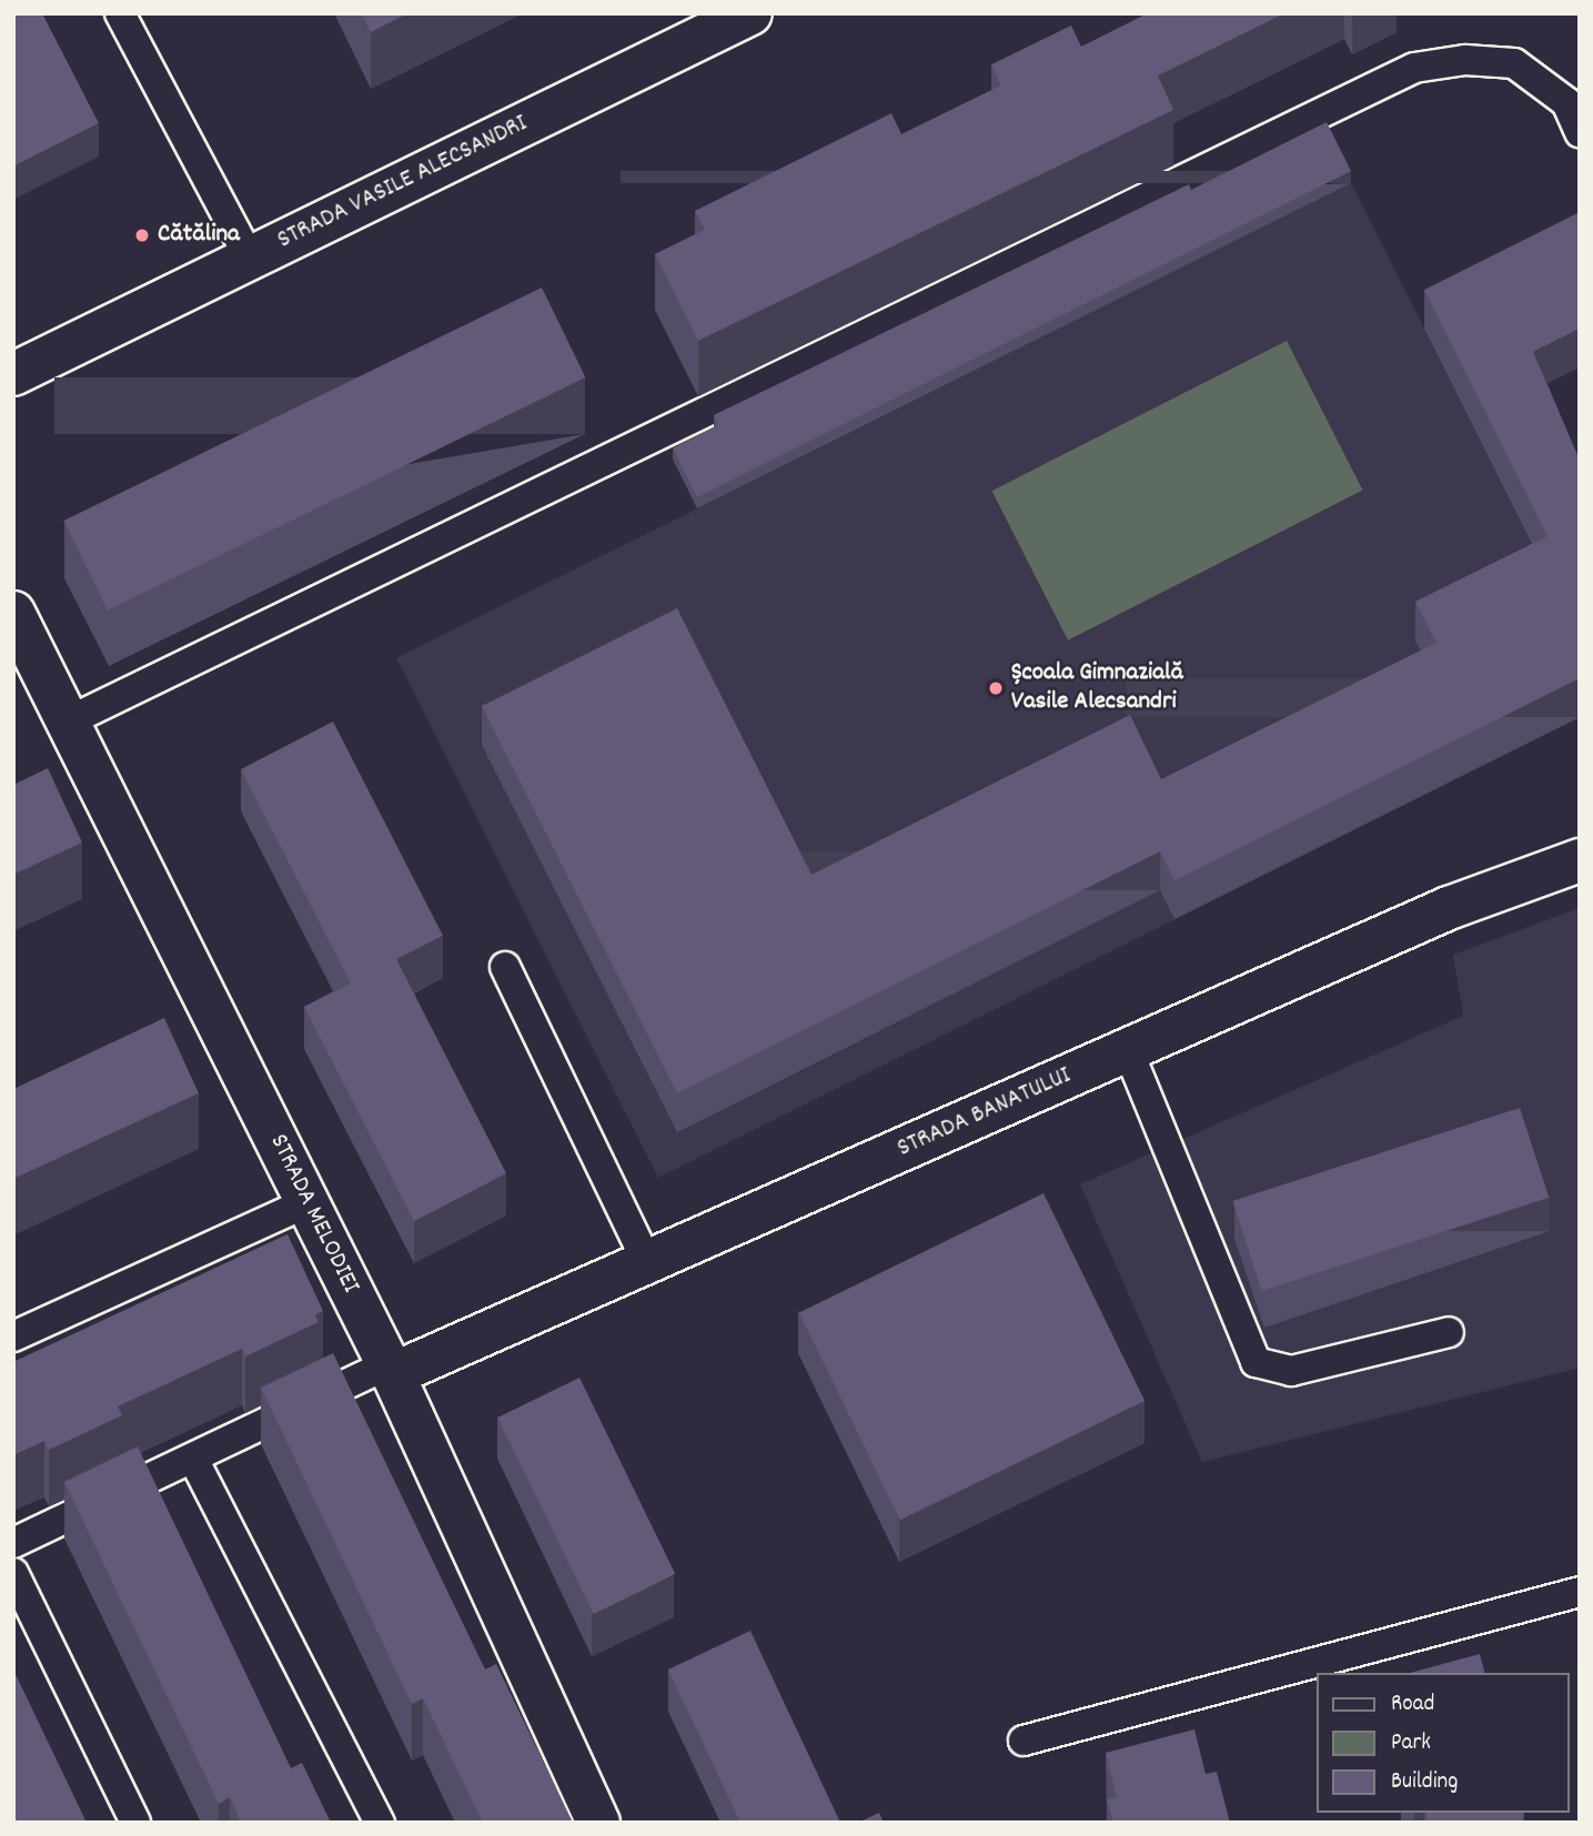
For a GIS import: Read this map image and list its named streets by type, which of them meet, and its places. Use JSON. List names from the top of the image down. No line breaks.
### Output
{"streets":{"street":["STRADA VASILE ALECSANDRI","STRADA BANATULUI","STRADA MELODIEI"]},"crossings":[["STRADA BANATULUI","STRADA MELODIEI"]],"places":["Cătălina","Școala Gimnazială Vasile Alecsandri"],"legend":["Road","Park","Building"]}
